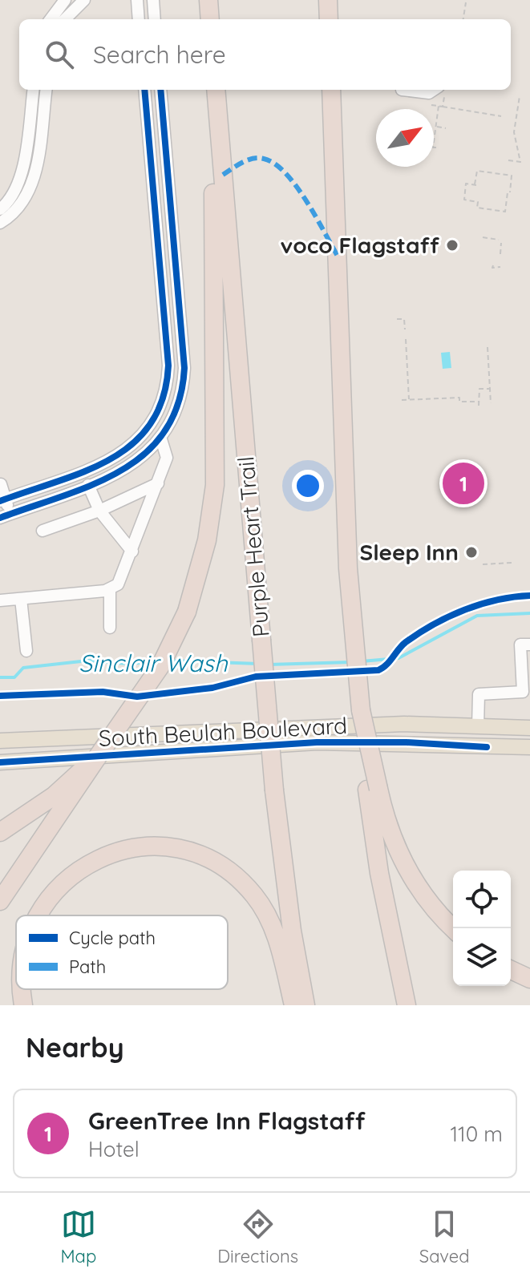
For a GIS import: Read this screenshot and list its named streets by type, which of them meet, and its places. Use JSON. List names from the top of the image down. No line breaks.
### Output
{"streets":{"highway":["Purple Heart Trail"],"main road":["South Beulah Boulevard"]},"water":["Sinclair Wash"],"places":["voco Flagstaff","Sleep Inn"],"legend":["Cycle path","Path"],"north":"top right","page":{"search":"Search here","pins":"1","heading":"Nearby","list":[{"mark":"1","name":"GreenTree Inn Flagstaff","note":"Hotel","value":"110 m"}],"nav":["Map","Directions","Saved"]}}
